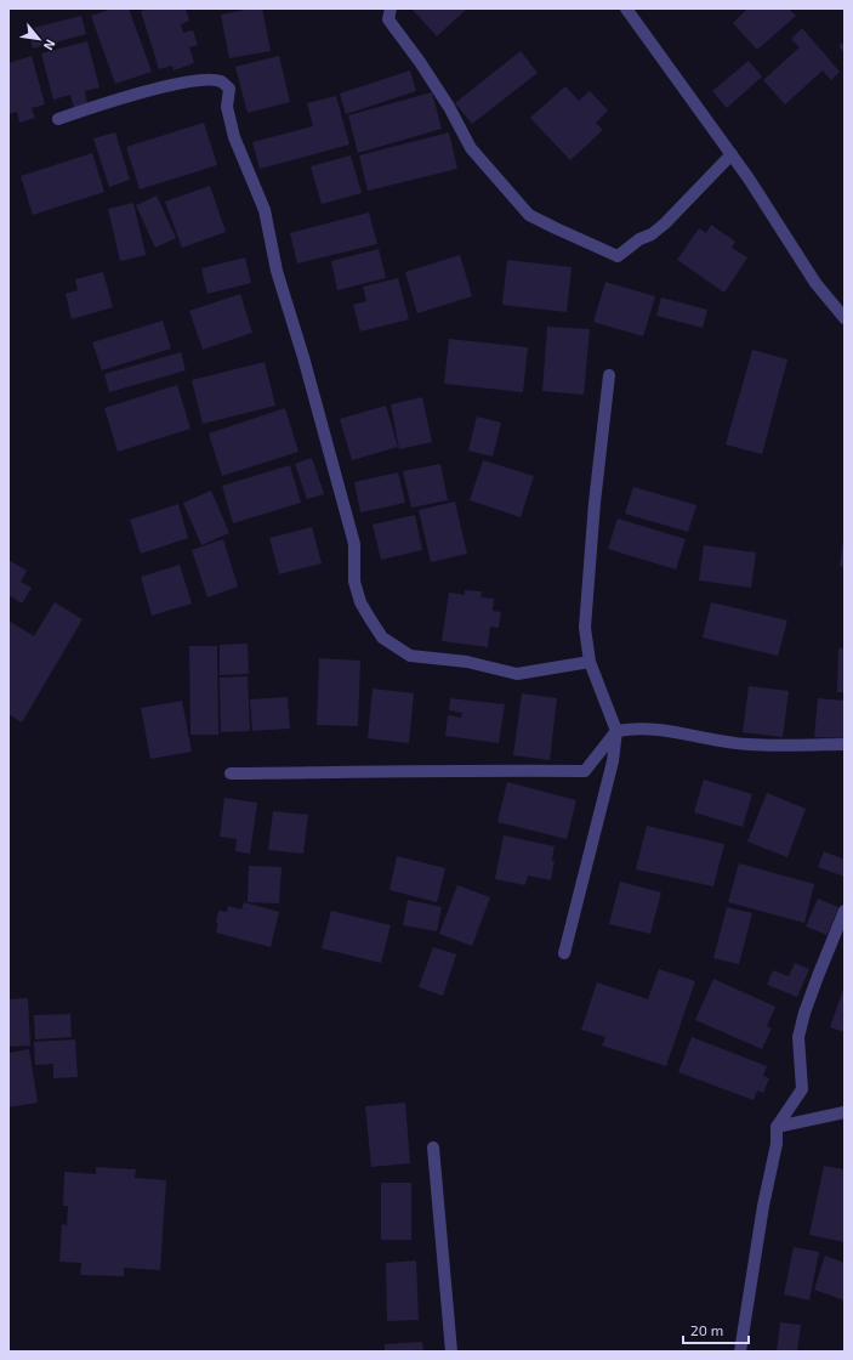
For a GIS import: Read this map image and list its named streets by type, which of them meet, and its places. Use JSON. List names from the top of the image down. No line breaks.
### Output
{"scale_bar":"20 m","north":"bottom right"}
